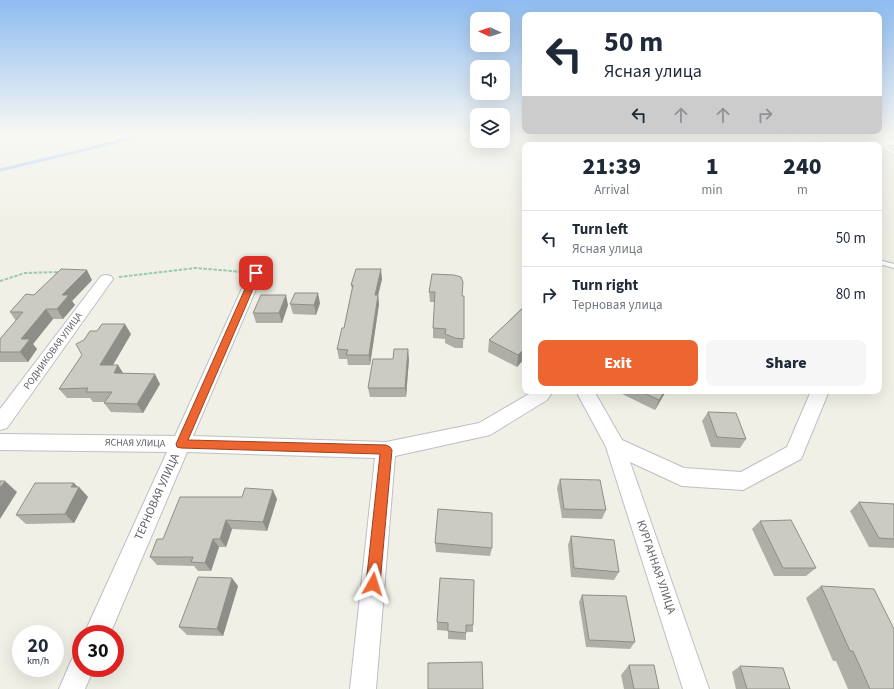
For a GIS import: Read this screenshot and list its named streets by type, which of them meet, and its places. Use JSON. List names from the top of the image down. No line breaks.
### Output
{"streets":{"street":["РОДНИКОВАЯ УЛИЦА","ЯСНАЯ УЛИЦА","ТЕРНОВАЯ УЛИЦА","КУРГАННАЯ УЛИЦА"]},"crossings":[["ЯСНАЯ УЛИЦА","ТЕРНОВАЯ УЛИЦА"]],"north":"left","page":{"turn":["50 m","Ясная улица"],"eta":["21:39","Arrival","1","min","240","m"],"list":[{"name":"Turn left","note":"Ясная улица","value":"50 m"},{"name":"Turn right","note":"Терновая улица","value":"80 m"}],"buttons":["Exit","Share"],"speed":"20 km/h","limit":"30"}}
